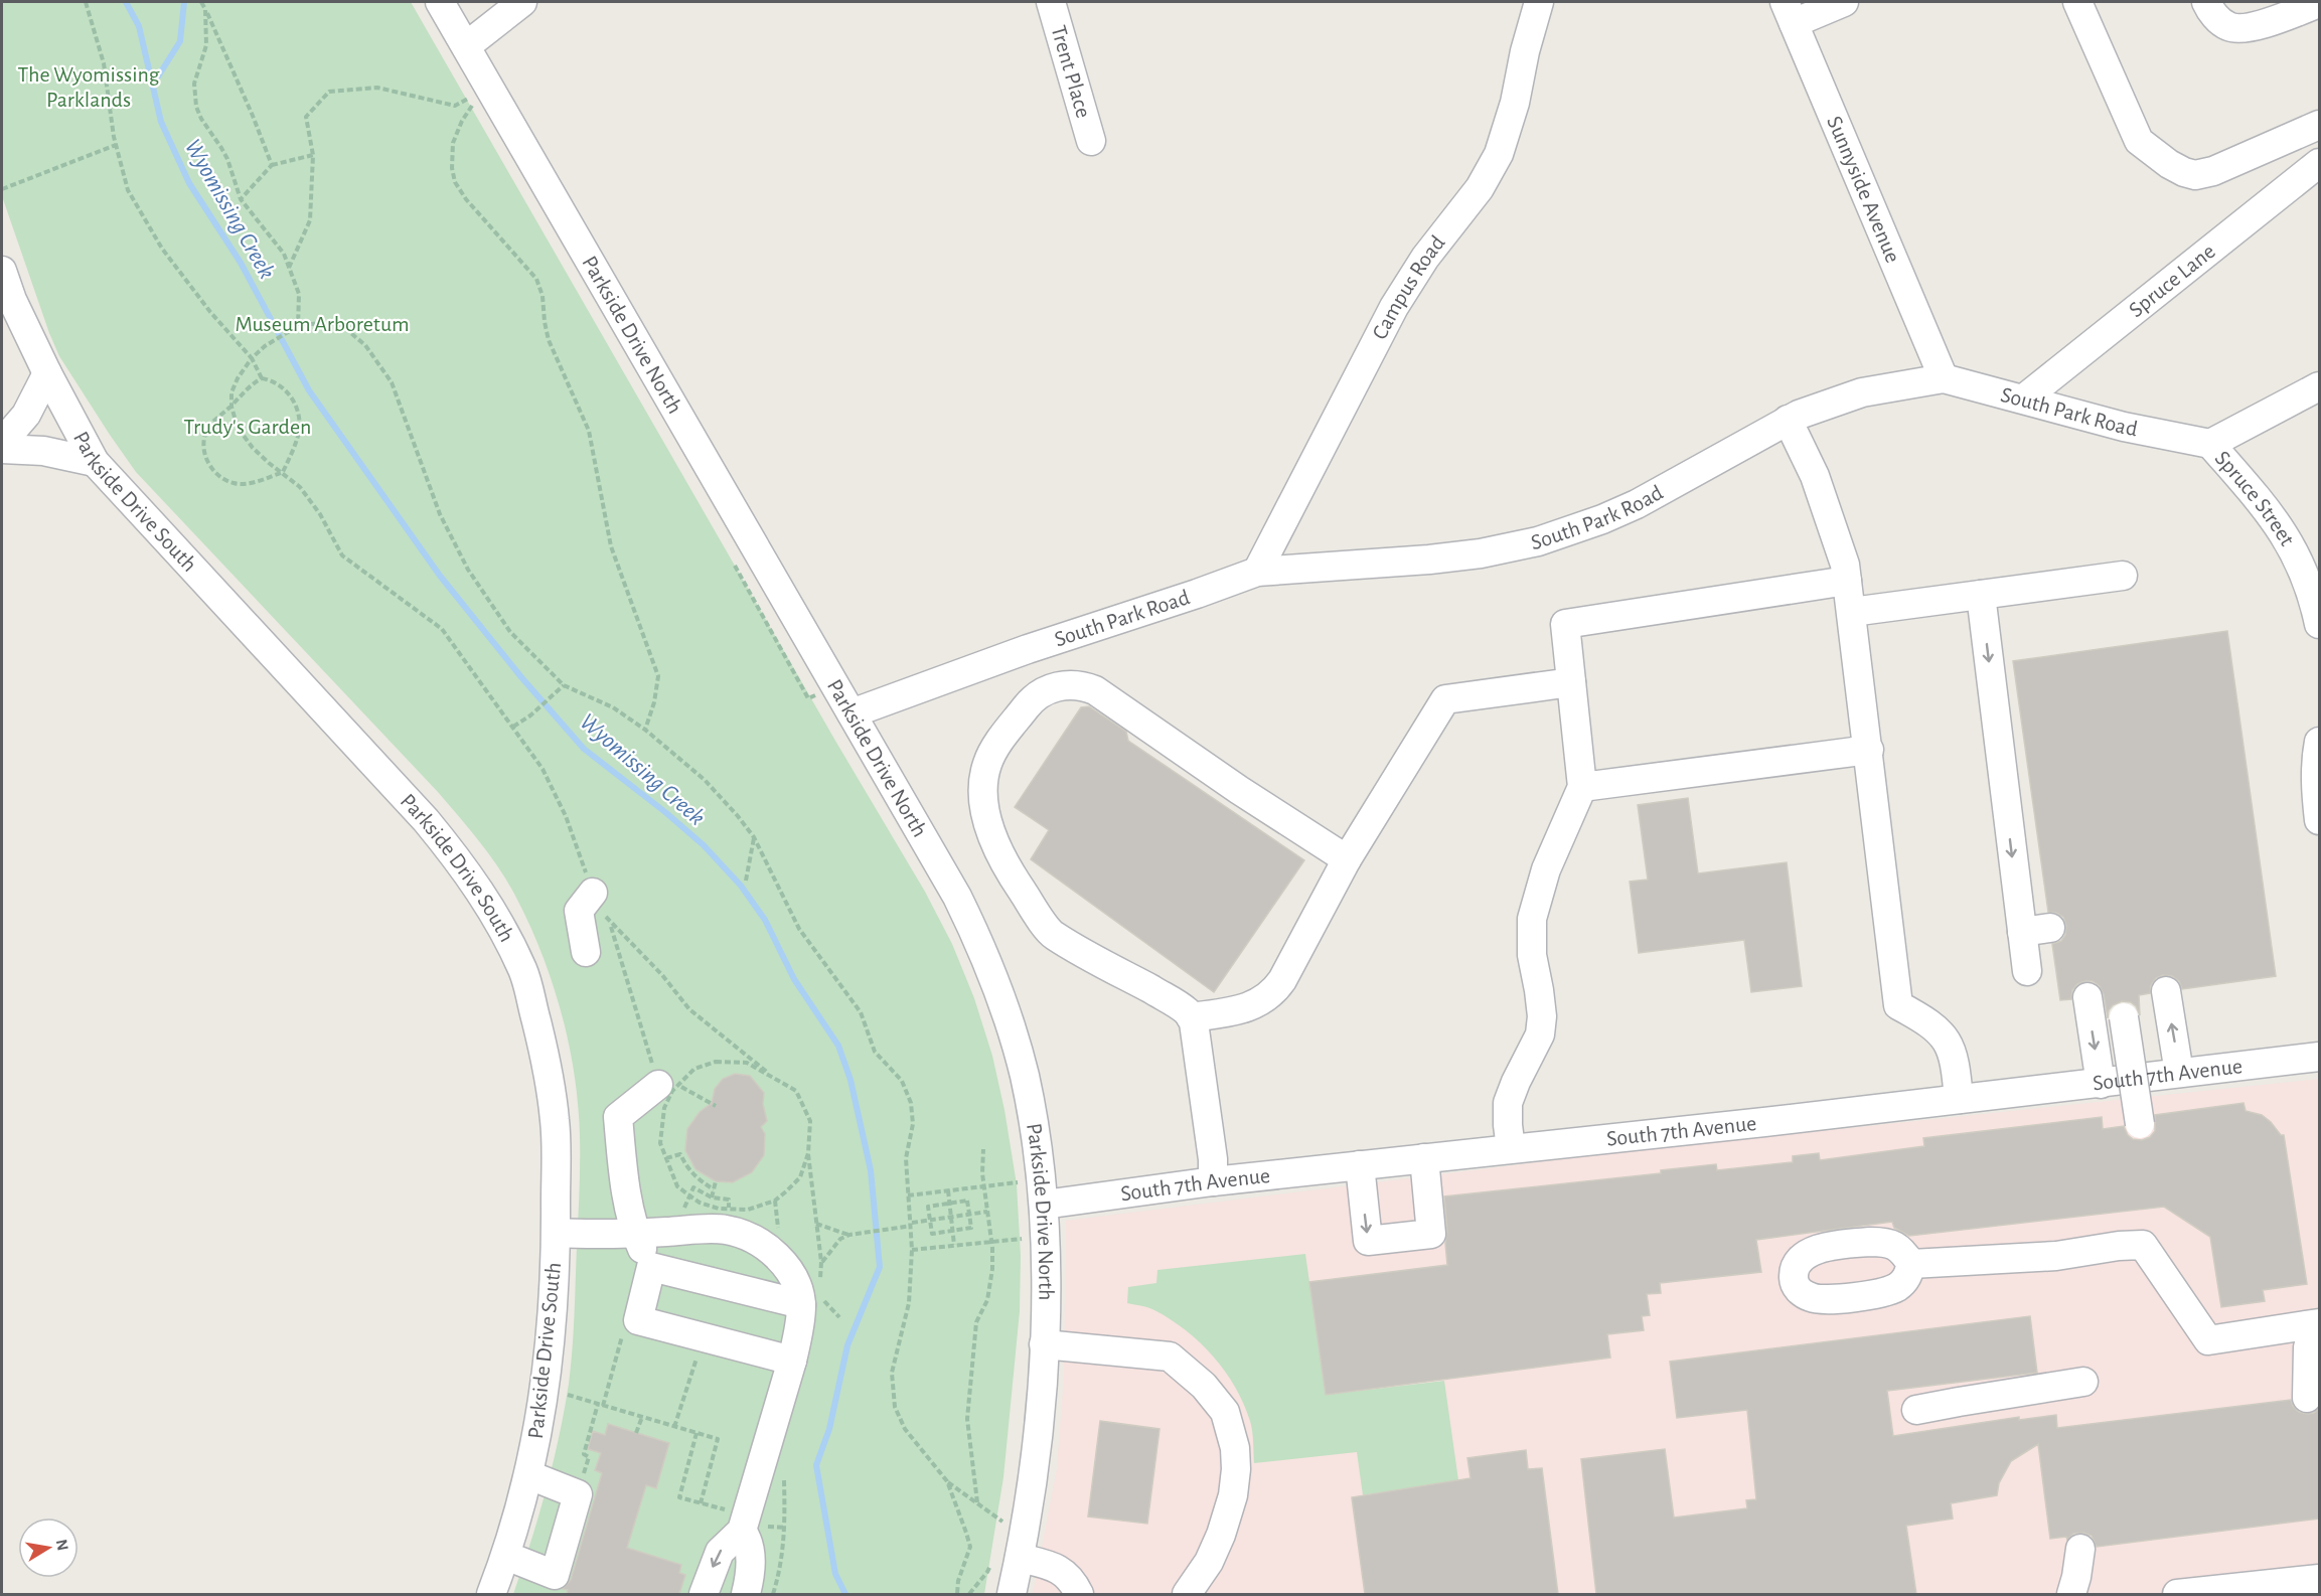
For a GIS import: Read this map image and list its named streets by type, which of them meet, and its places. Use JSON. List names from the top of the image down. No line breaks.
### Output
{"streets":{"street":["Trent Place","Sunnyside Avenue","Spruce Lane","Campus Road","Parkside Drive North","South Park Road","Spruce Street","Parkside Drive South","South 7th Avenue"]},"crossings":[["Sunnyside Avenue","South Park Road"],["Spruce Lane","South Park Road"],["Campus Road","South Park Road"],["Parkside Drive North","South Park Road"],["Parkside Drive North","South 7th Avenue"],["South Park Road","Spruce Street"]],"water":["Wyomissing Creek"],"parks":["The Wyomissing Parklands","Museum Arboretum","Trudy's Garden"],"north":"right"}
